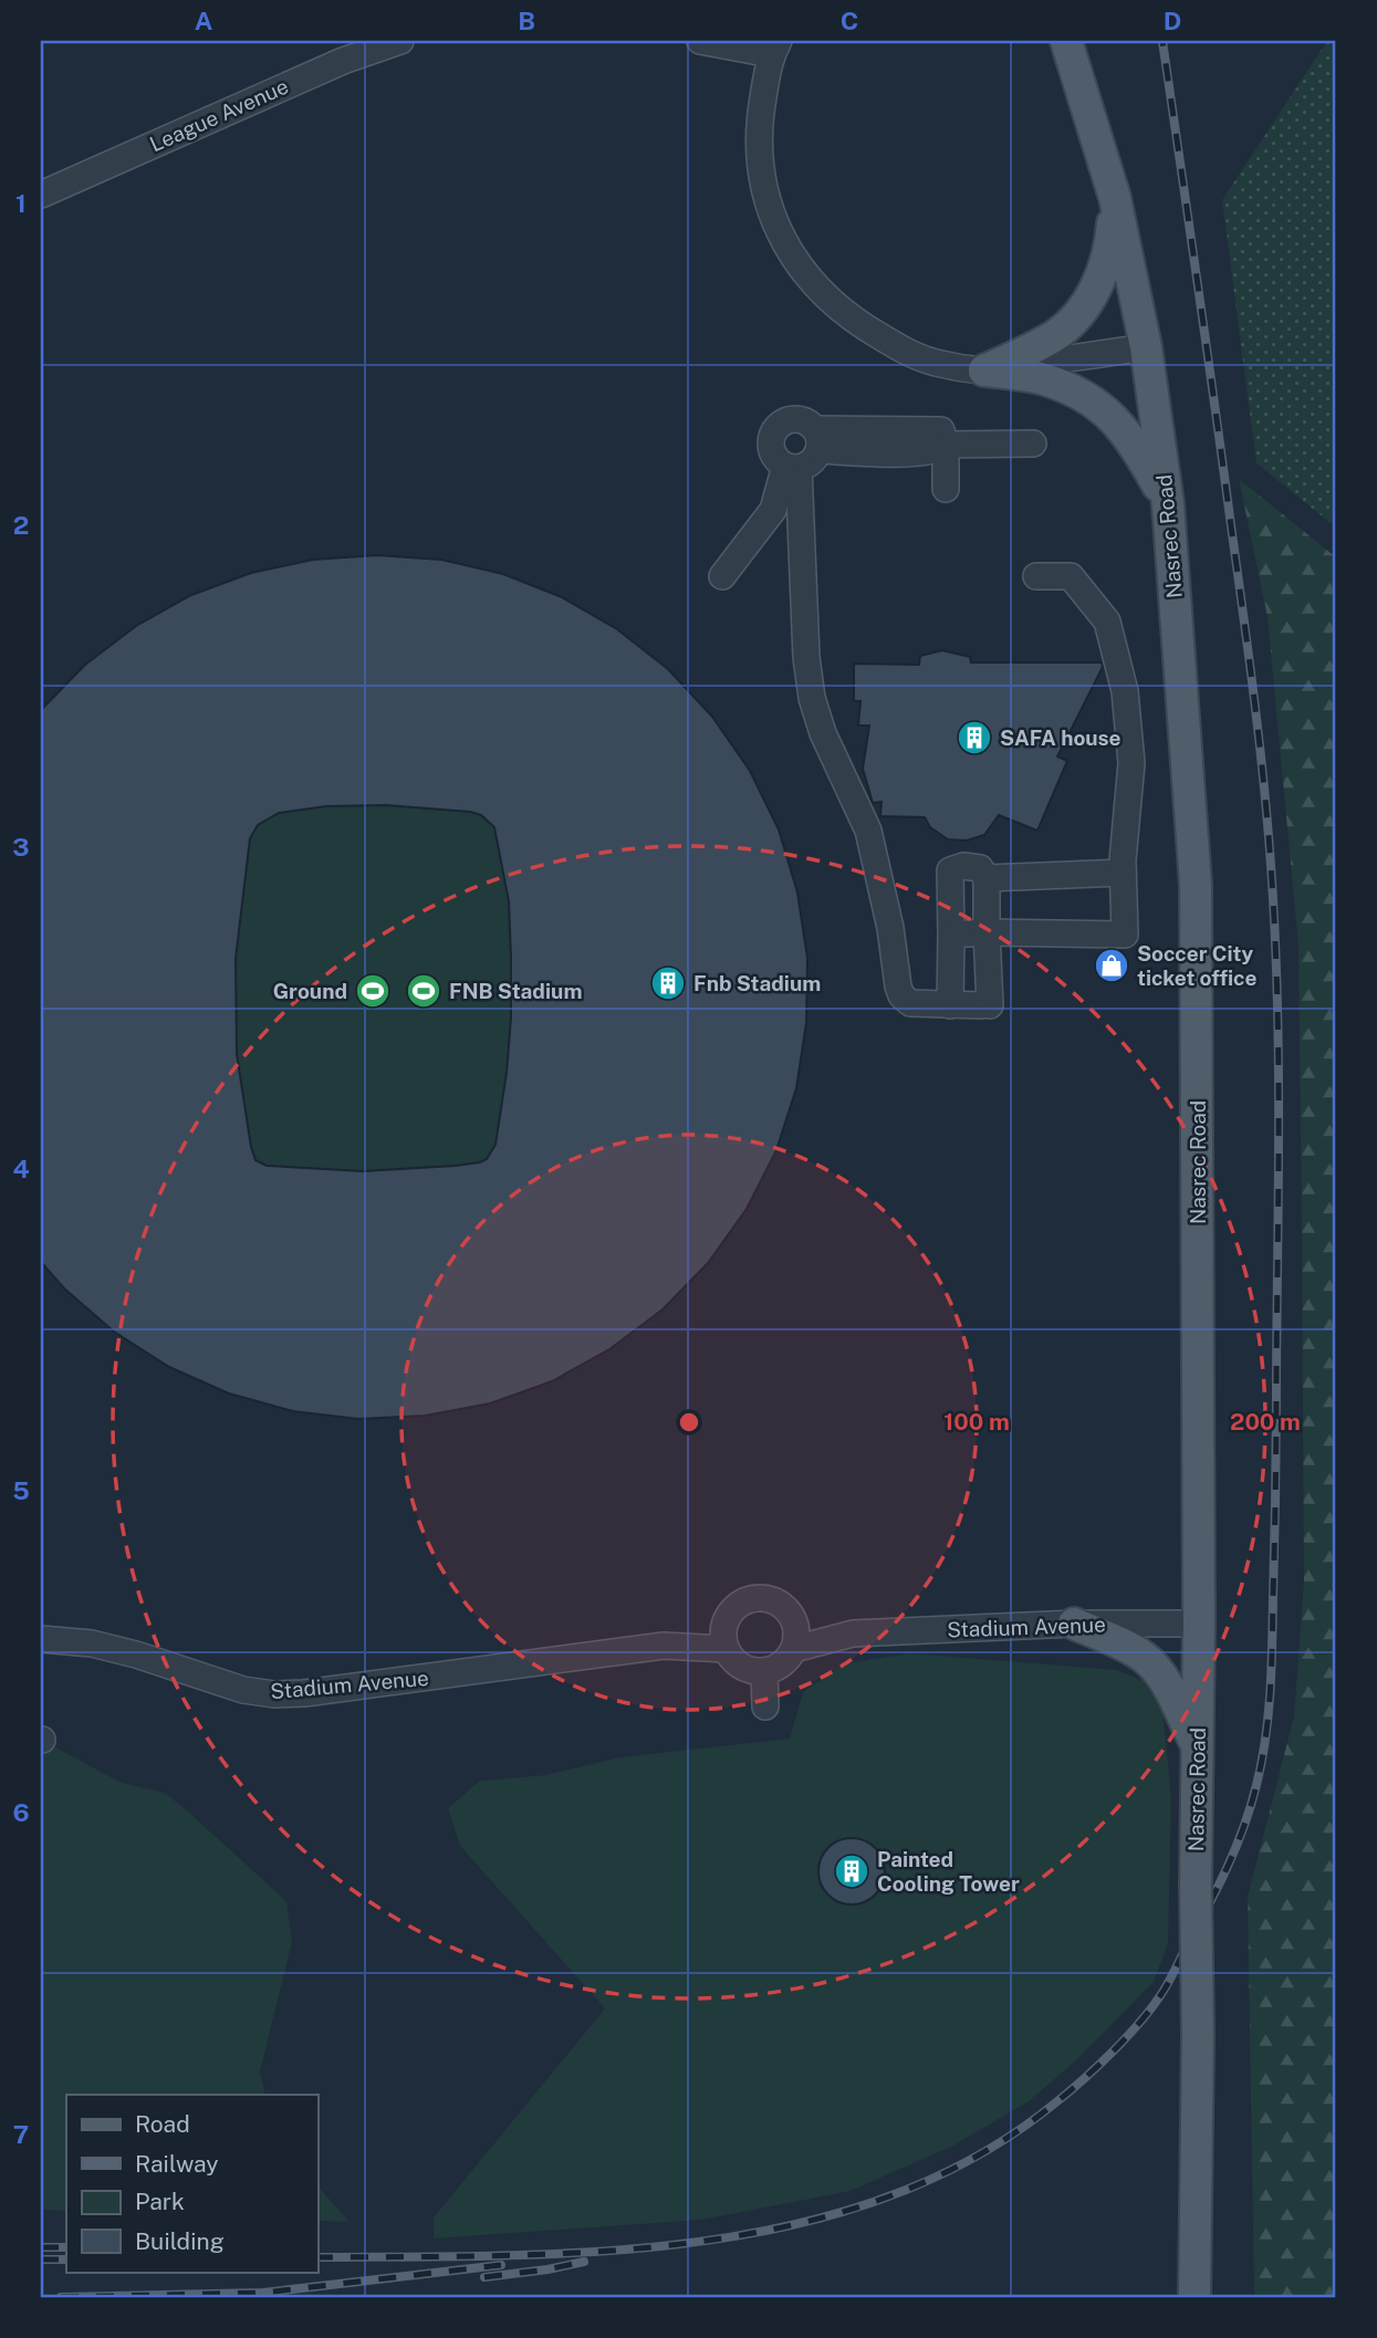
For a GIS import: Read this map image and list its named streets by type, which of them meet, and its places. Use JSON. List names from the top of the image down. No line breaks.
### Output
{"streets":{"main road":["Nasrec Road"],"street":["League Avenue","Stadium Avenue"]},"crossings":[["Nasrec Road","Stadium Avenue"]],"places":{"building":["SAFA house","Fnb Stadium","Painted Cooling Tower"],"shop":["Soccer City ticket office"],"sports":["Ground","FNB Stadium"]},"legend":["Road","Railway","Park","Building"],"grid":{"columns":["A","B","C","D"],"rows":["1","2","3","4","5","6","7"]},"rings":["100 m","200 m"]}
